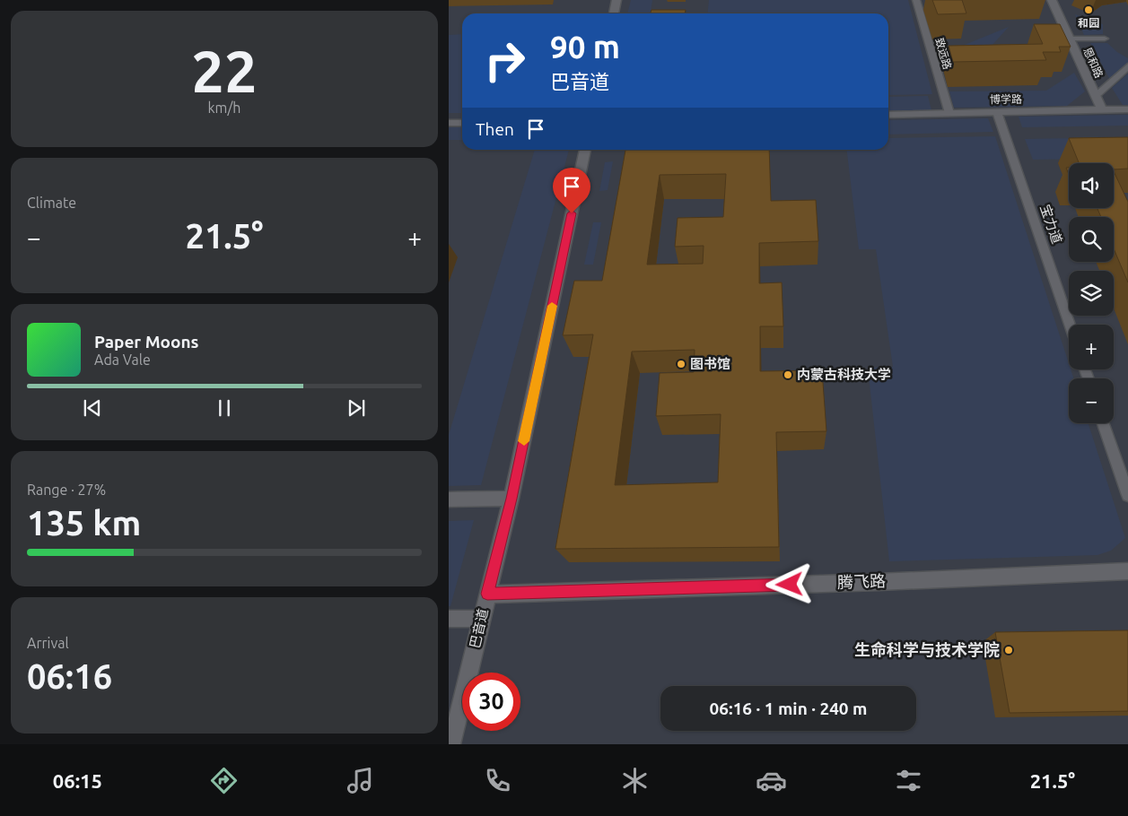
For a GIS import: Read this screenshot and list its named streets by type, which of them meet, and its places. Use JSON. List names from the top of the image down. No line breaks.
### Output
{"streets":{"street":["恩和路","博学路","腾飞路","巴音道"],"lane":["致远路","宝力道"]},"crossings":[["致远路","博学路"],["恩和路","博学路"],["博学路","宝力道"],["腾飞路","巴音道"]],"places":["和园","图书馆","内蒙古科技大学","生命科学与技术学院"],"page":{"tile":[["22","km/h"],"Climate",["Range · 27%","135 km"],["Arrival","06:16"]],"turn":["90 m","巴音道"],"then":"Then","map_buttons":["+","−"],"heat":["−","21.5°","+"],"song":["Paper Moons","Ada Vale"],"limit":"30","trip":"06:16 · 1 min · 240 m","tabs":["06:15","21.5°"]}}
